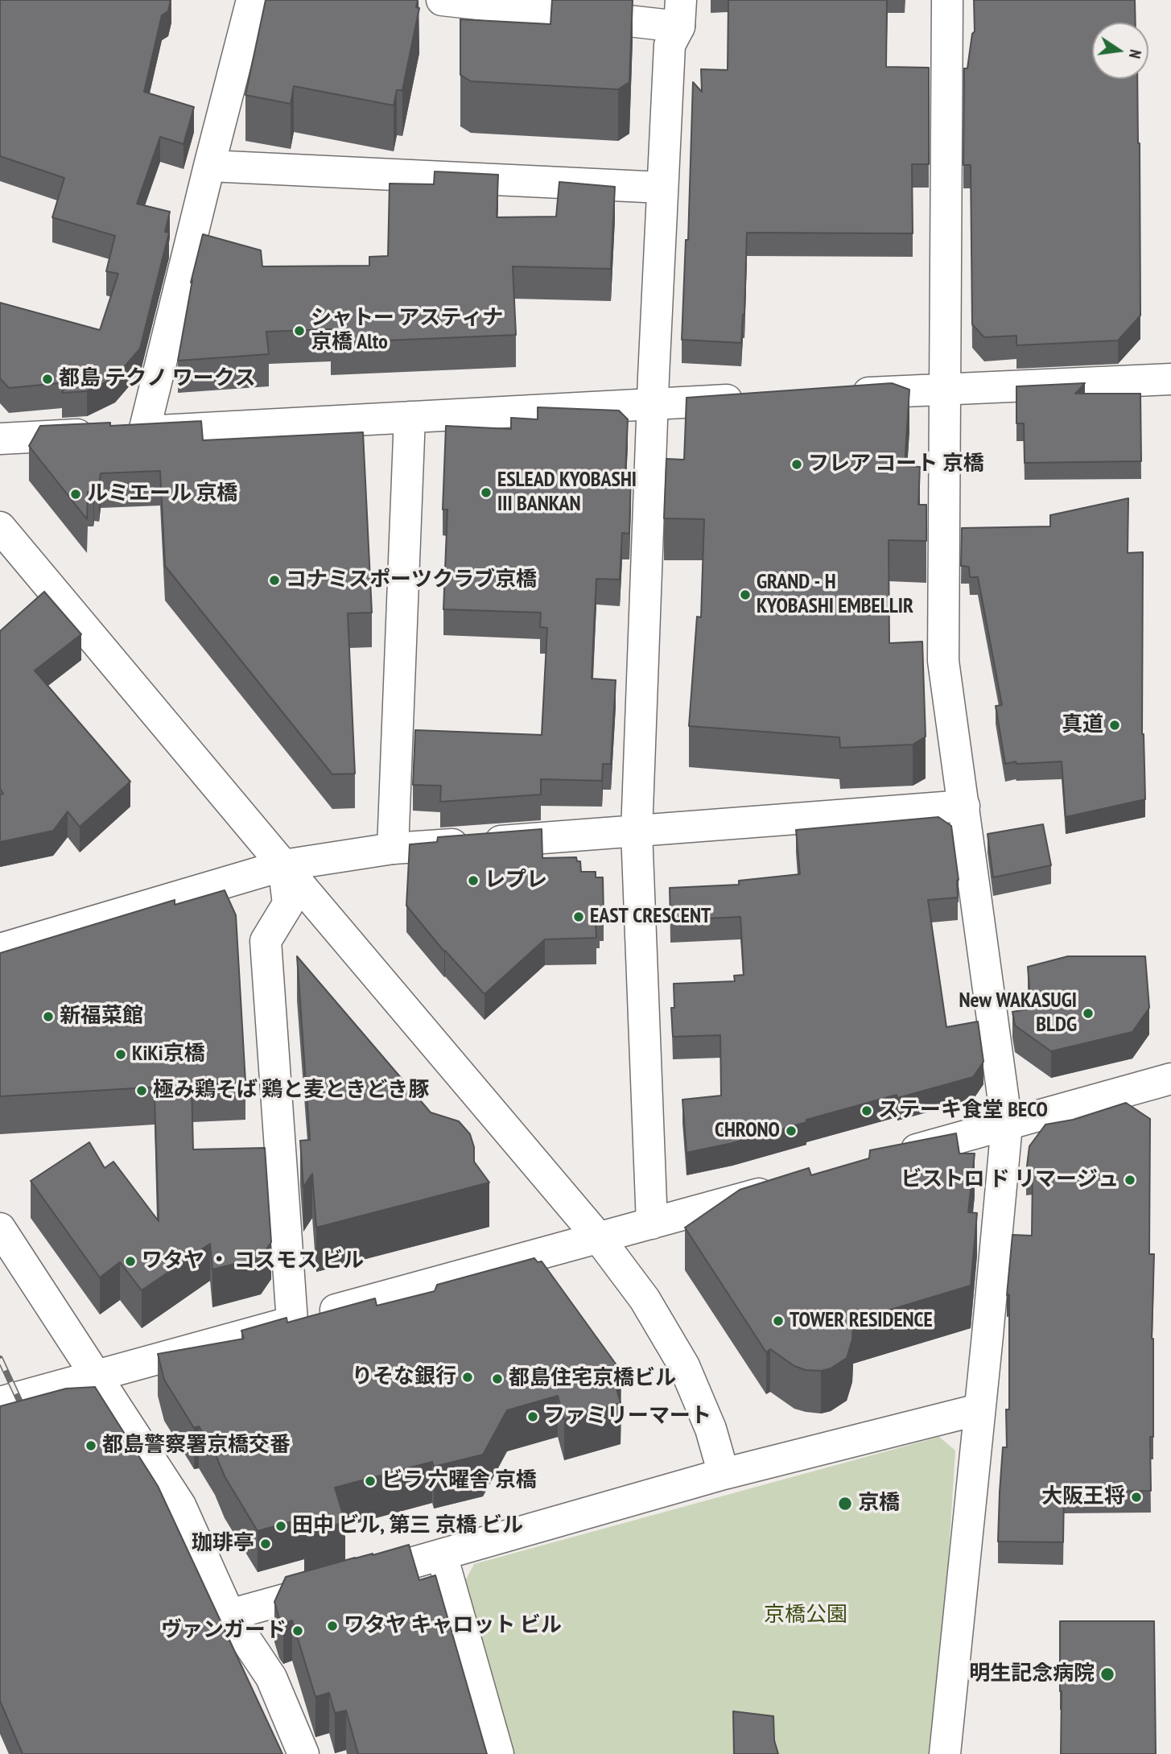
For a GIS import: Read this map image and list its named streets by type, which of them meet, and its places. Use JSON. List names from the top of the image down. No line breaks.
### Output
{"parks":["京橋公園"],"places":["シャトー アスティナ 京橋 Alto","都島 テクノ ワークス","フレア コート 京橋","ESLEAD KYOBASHI III BANKAN","ルミエール 京橋","コナミスポーツクラブ京橋","GRAND - H KYOBASHI EMBELLIR","真道","レプレ","EAST CRESCENT","New WAKASUGI BLDG","新福菜館","KiKi京橋","極み鶏そば 鶏と麦ときどき豚","ステーキ食堂 BECO","CHRONO","ビストロ ド リマージュ","ワタヤ ・ コスモス ビル","TOWER RESIDENCE","りそな銀行","都島住宅京橋ビル","ファミリーマート","都島警察署京橋交番","ビラ 六曜舎 京橋","大阪王将","京橋","田中 ビル, 第三 京橋 ビル","珈琲亭","ワタヤ キャロット ビル","ヴァンガード","明生記念病院"],"north":"right"}
